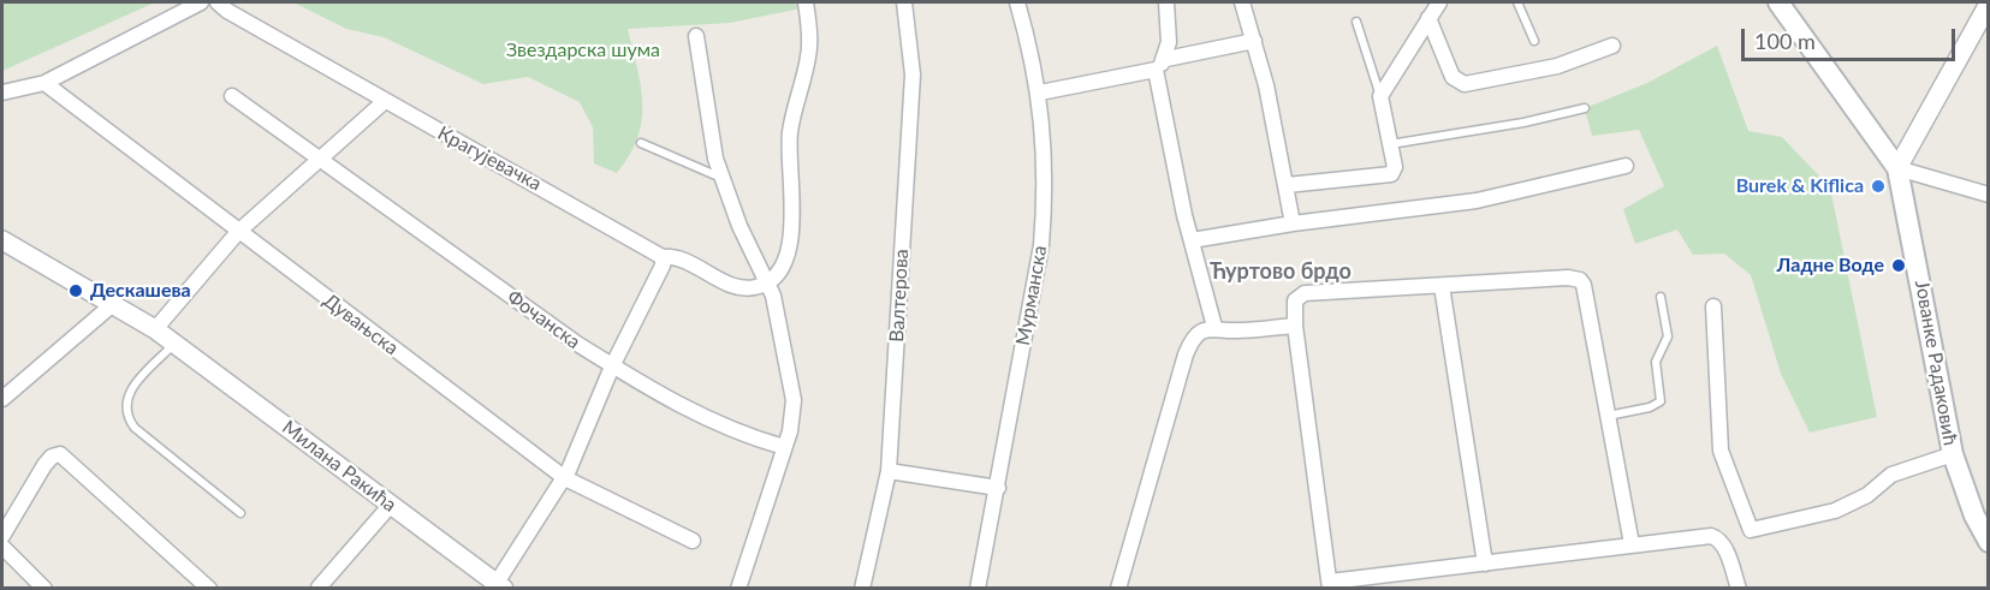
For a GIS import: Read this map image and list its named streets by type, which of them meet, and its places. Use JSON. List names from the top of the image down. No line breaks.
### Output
{"streets":{"main road":["Јованке Радаковић"],"street":["Крагујевачка","Валтерова","Мурманска","Фочанска","Дувањска","Милана Ракића"]},"districts":["Ћуртово брдо"],"parks":["Звездарска шума"],"places":["Burek & Kiflica","Ладне Воде","Дескашева"],"scale_bar":"100 m"}
